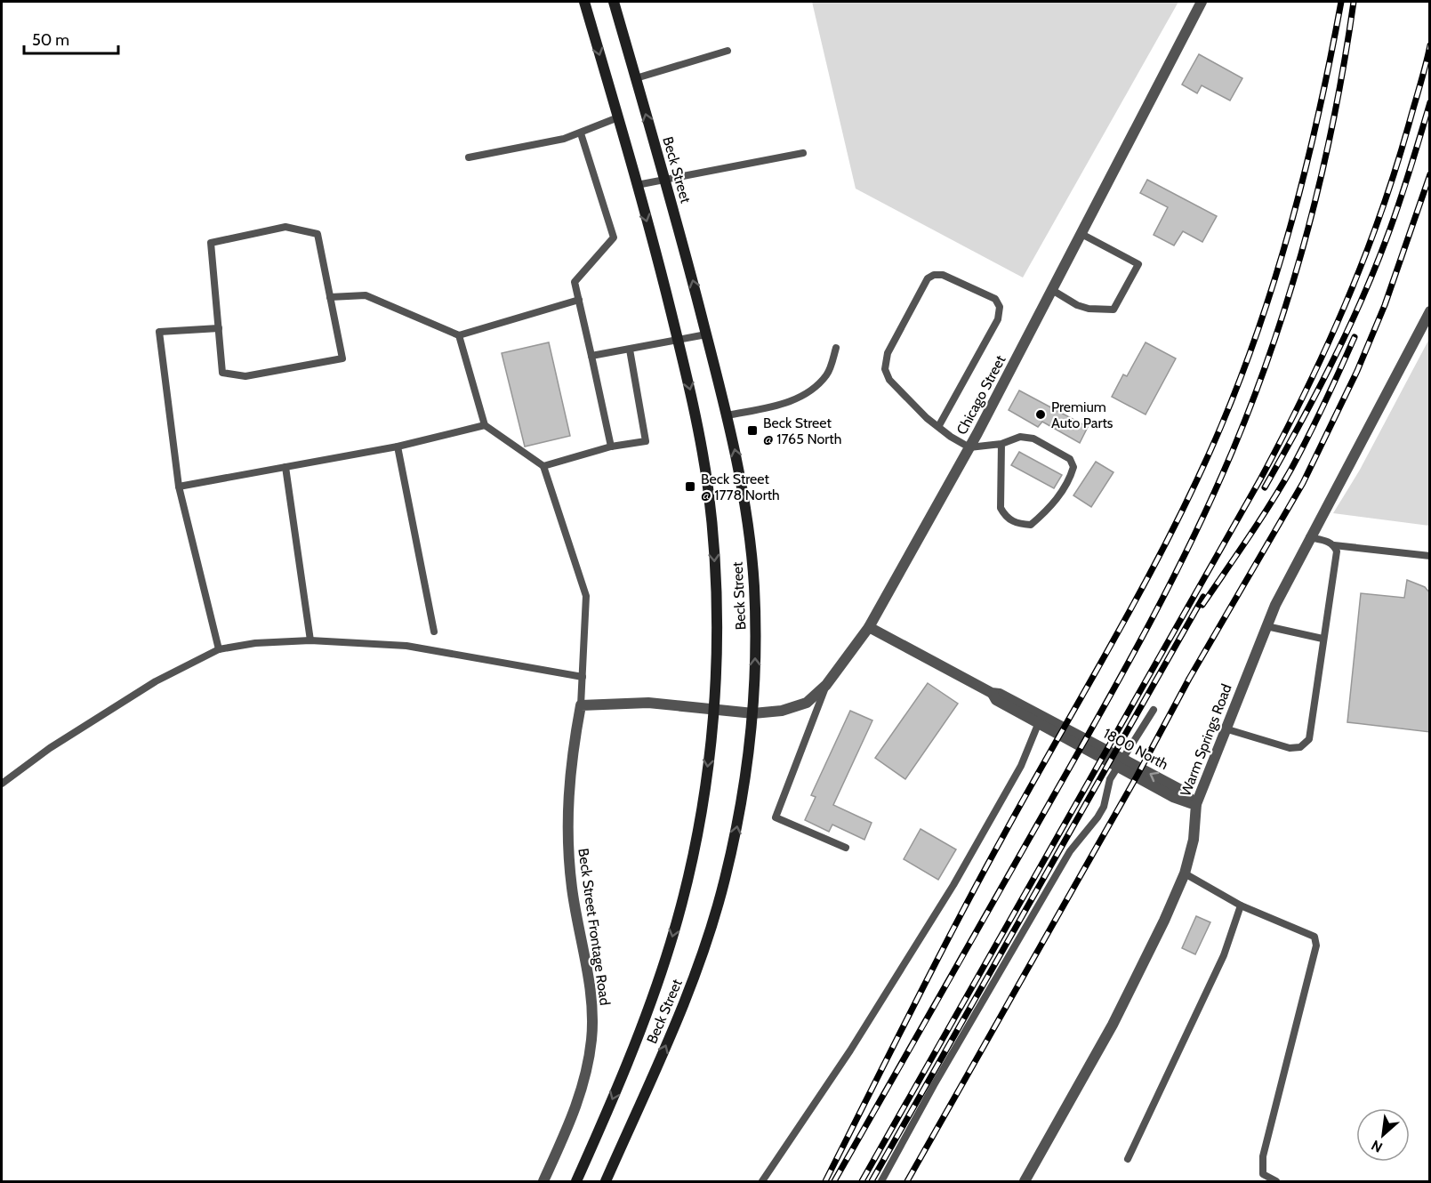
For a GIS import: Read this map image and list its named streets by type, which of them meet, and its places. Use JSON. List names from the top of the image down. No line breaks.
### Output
{"streets":{"main road":["Beck Street"],"street":["Chicago Street","Warm Springs Road","1800 North","Beck Street Frontage Road"]},"crossings":[["Beck Street","Chicago Street"],["Chicago Street","1800 North"],["Warm Springs Road","1800 North"]],"places":{"other":["Premium Auto Parts"],"transit":["Beck Street @ 1765 North","Beck Street @ 1778 North"]},"scale_bar":"50 m","north":"bottom left"}
